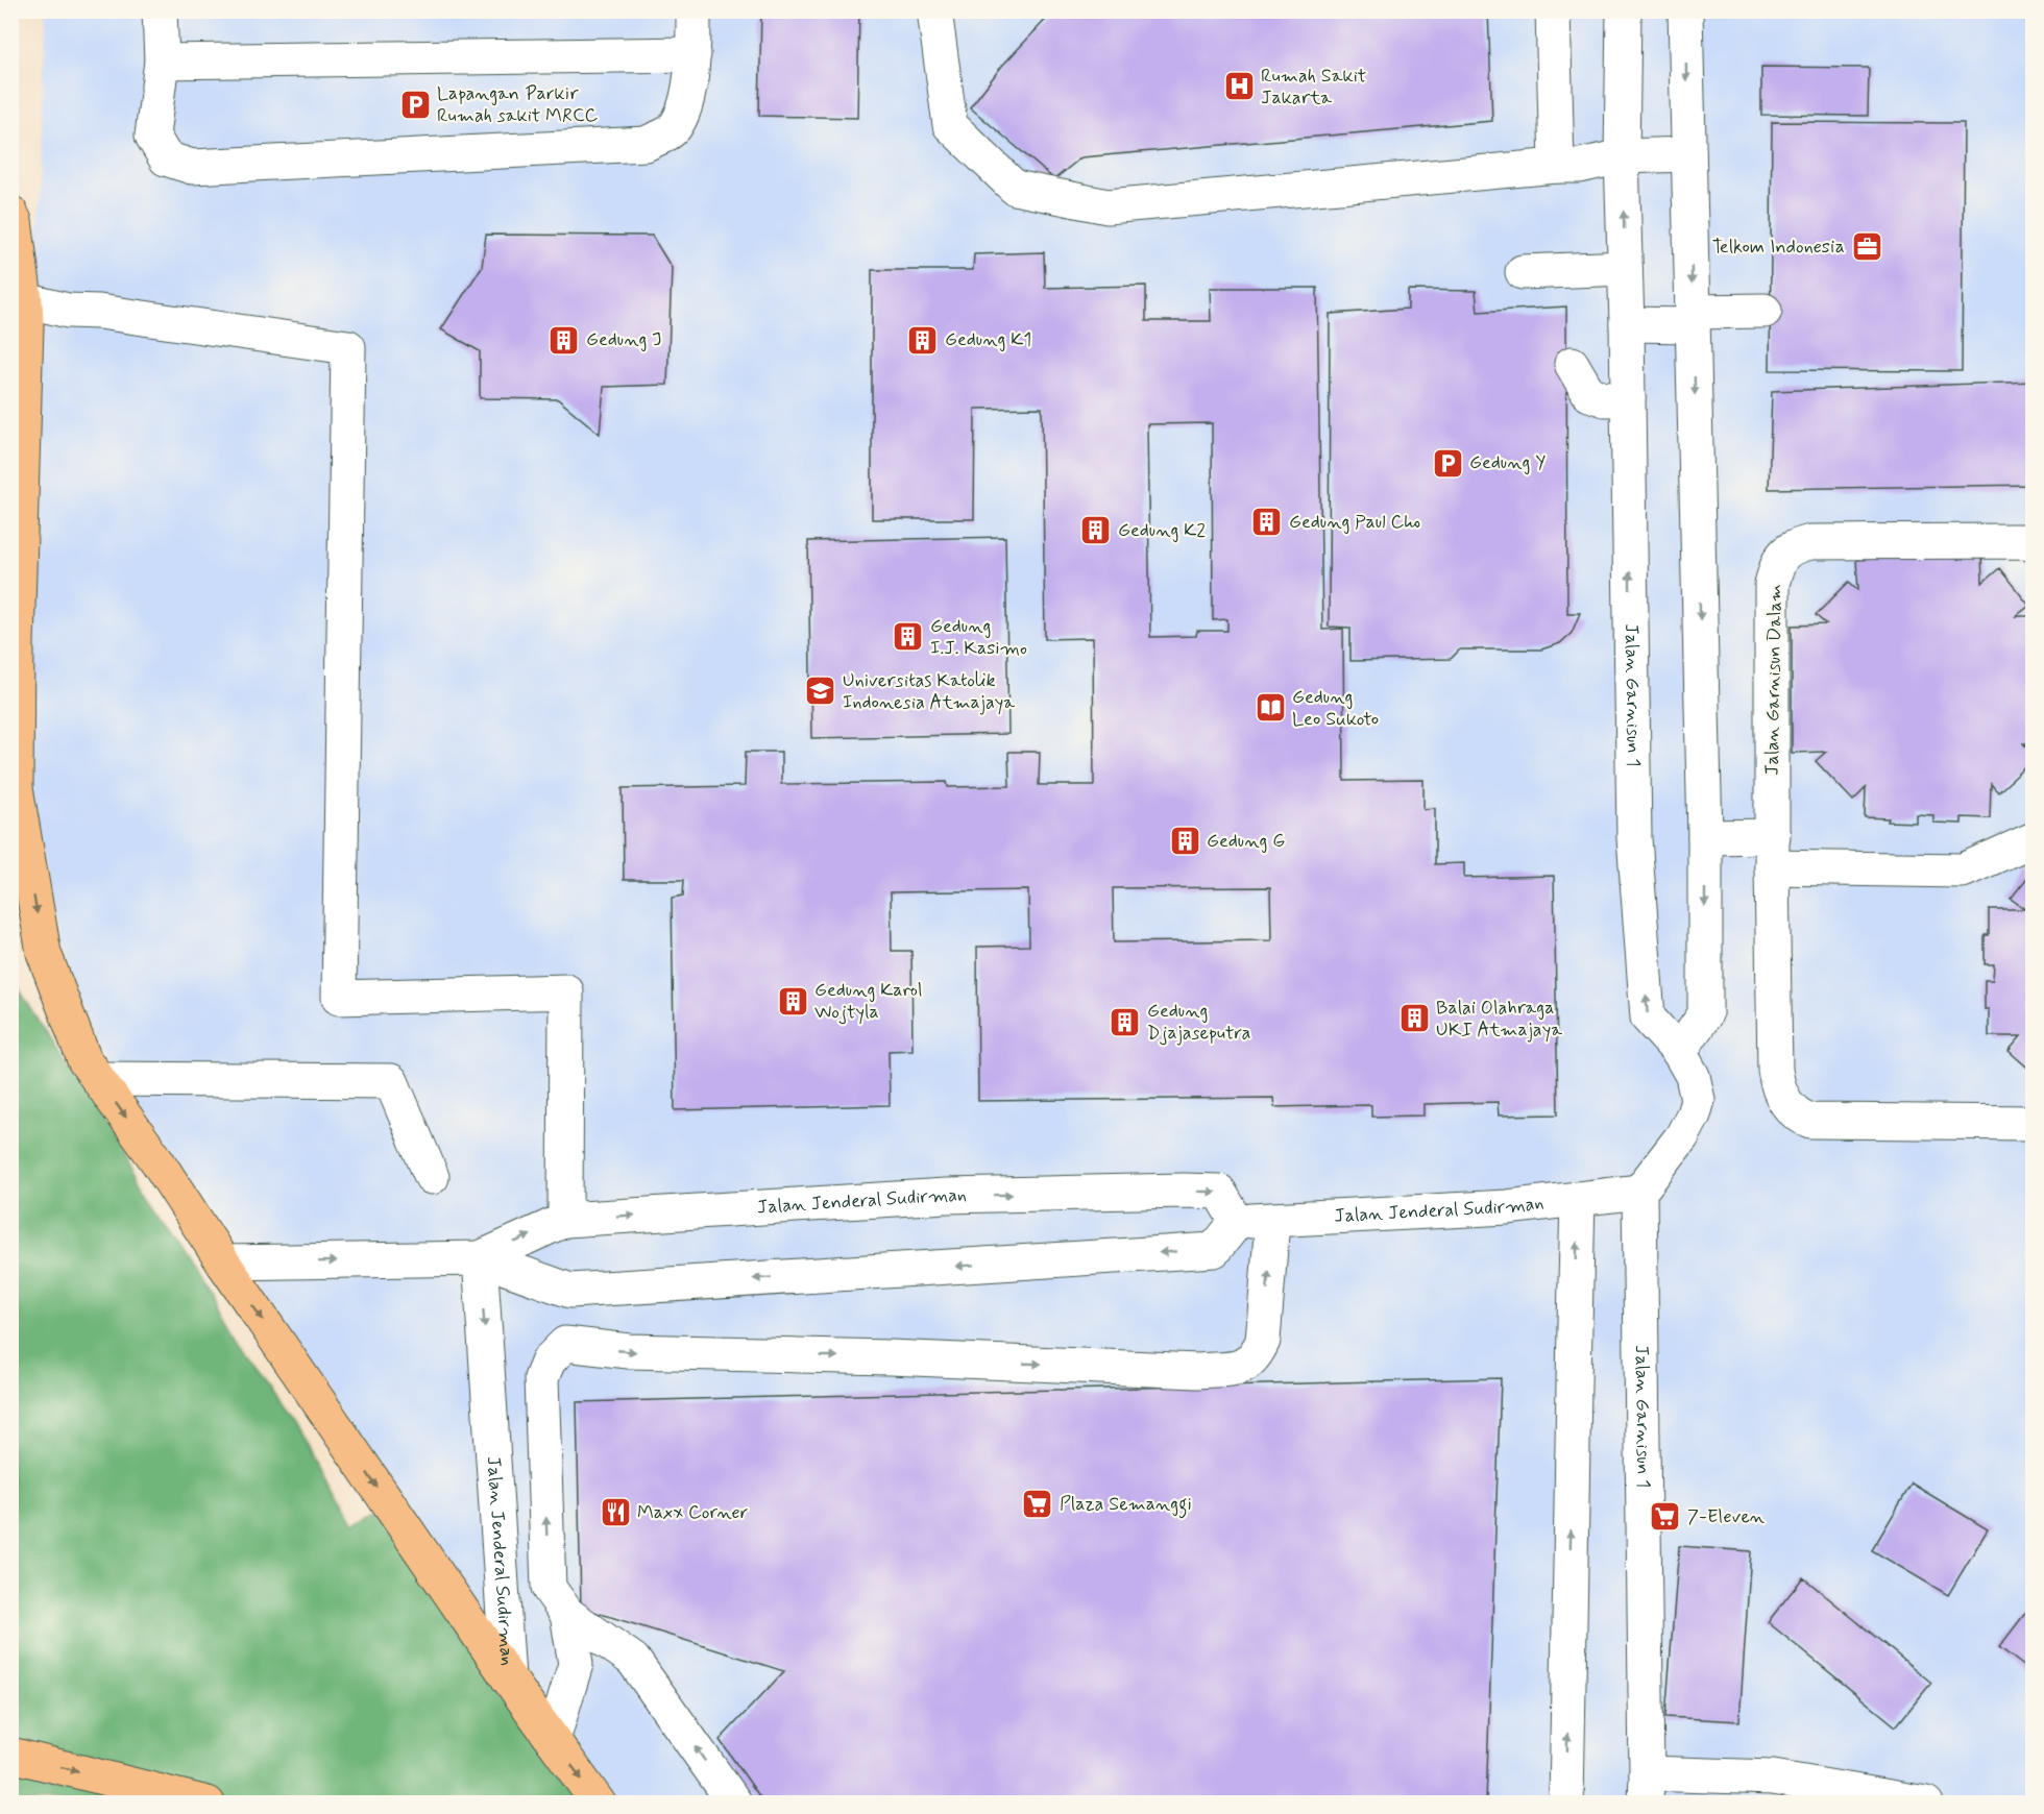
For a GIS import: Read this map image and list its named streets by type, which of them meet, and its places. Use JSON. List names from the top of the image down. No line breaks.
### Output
{"streets":{"street":["Jalan Garnisun Dalam","Jalan Garnisun 1","Jalan Jenderal Sudirman"]},"crossings":[["Jalan Garnisun 1","Jalan Jenderal Sudirman"]],"places":{"hospital":["Rumah Sakit Jakarta"],"parking":["Lapangan Parkir Rumah sakit MRCC","Gedung Y"],"office":["Telkom Indonesia"],"building":["Gedung J","Gedung K1","Gedung Paul Cho","Gedung K2","Gedung I.J. Kasimo","Gedung G","Gedung Karol Wojtyla","Balai Olahraga UKI Atmajaya","Gedung Djajaseputra"],"school or university":["Universitas Katolik Indonesia Atmajaya"],"library":["Gedung Leo Sukoto"],"supermarket":["Plaza Semanggi","7-Eleven"],"restaurant":["Maxx Corner"]}}
